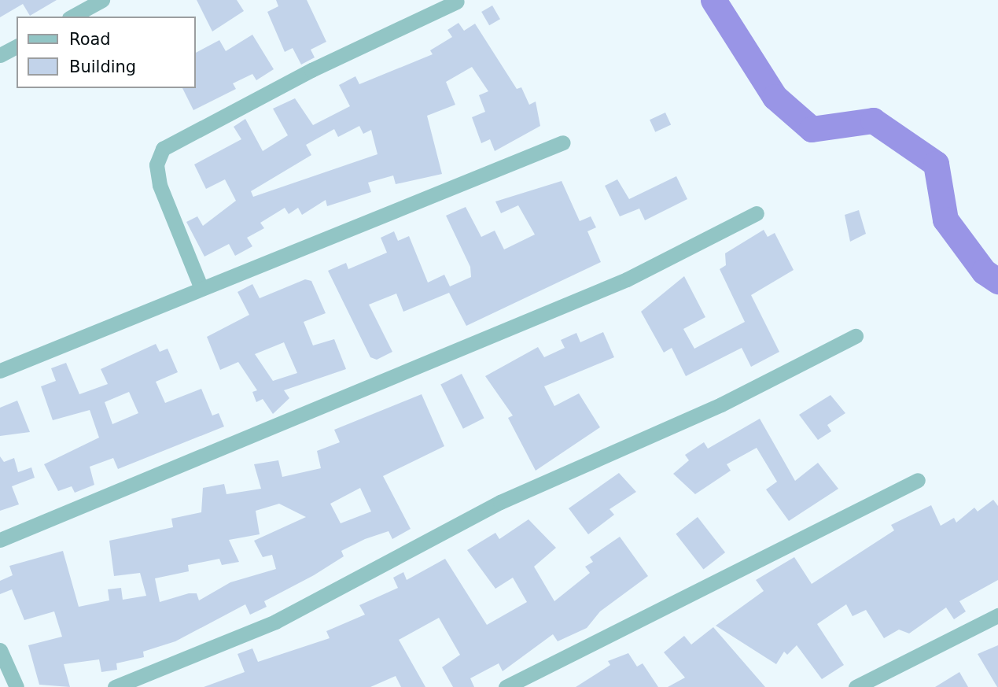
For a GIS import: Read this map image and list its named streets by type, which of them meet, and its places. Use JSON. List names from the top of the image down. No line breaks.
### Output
{"legend":["Road","Building"]}
